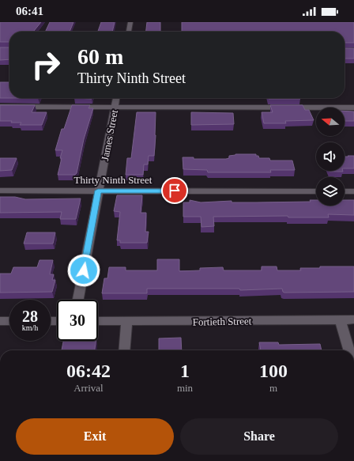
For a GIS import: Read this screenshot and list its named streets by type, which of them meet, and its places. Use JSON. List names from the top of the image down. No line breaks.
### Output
{"streets":{"street":["James Street","Thirty Ninth Street","Fortieth Street"]},"crossings":[["James Street","Thirty Ninth Street"]],"north":"left","page":{"status":"06:41","turn":["60 m","Thirty Ninth Street"],"speed":"28 km/h","limit":"30","eta":["06:42","Arrival","1","min","100","m"],"buttons":["Exit","Share"]}}
